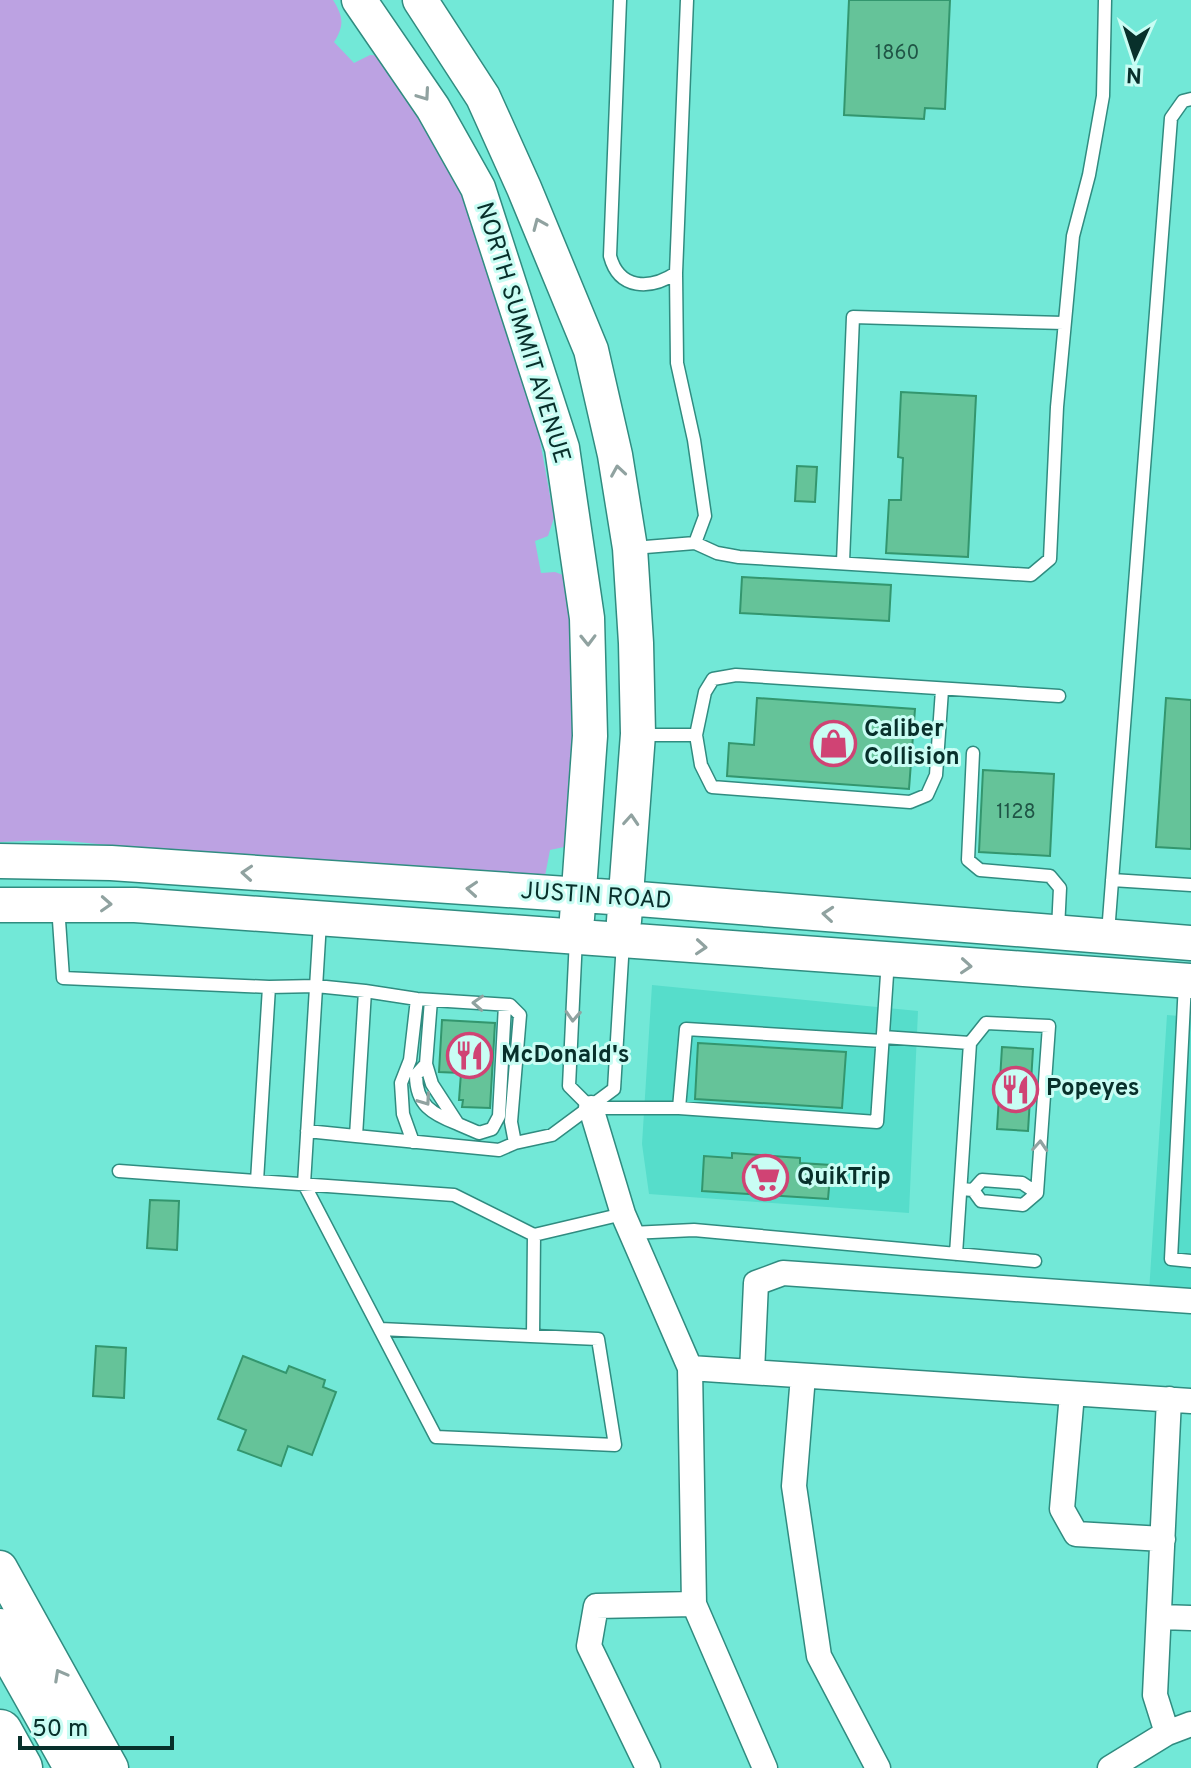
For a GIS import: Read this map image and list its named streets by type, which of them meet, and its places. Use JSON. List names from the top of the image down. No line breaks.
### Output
{"streets":{"main road":["NORTH SUMMIT AVENUE","JUSTIN ROAD"]},"crossings":[["NORTH SUMMIT AVENUE","JUSTIN ROAD"]],"places":{"shop":["Caliber Collision"],"restaurant":["McDonald's","Popeyes"],"supermarket":["QuikTrip"]},"house_numbers":["1860","1128"],"scale_bar":"50 m","north":"bottom"}
